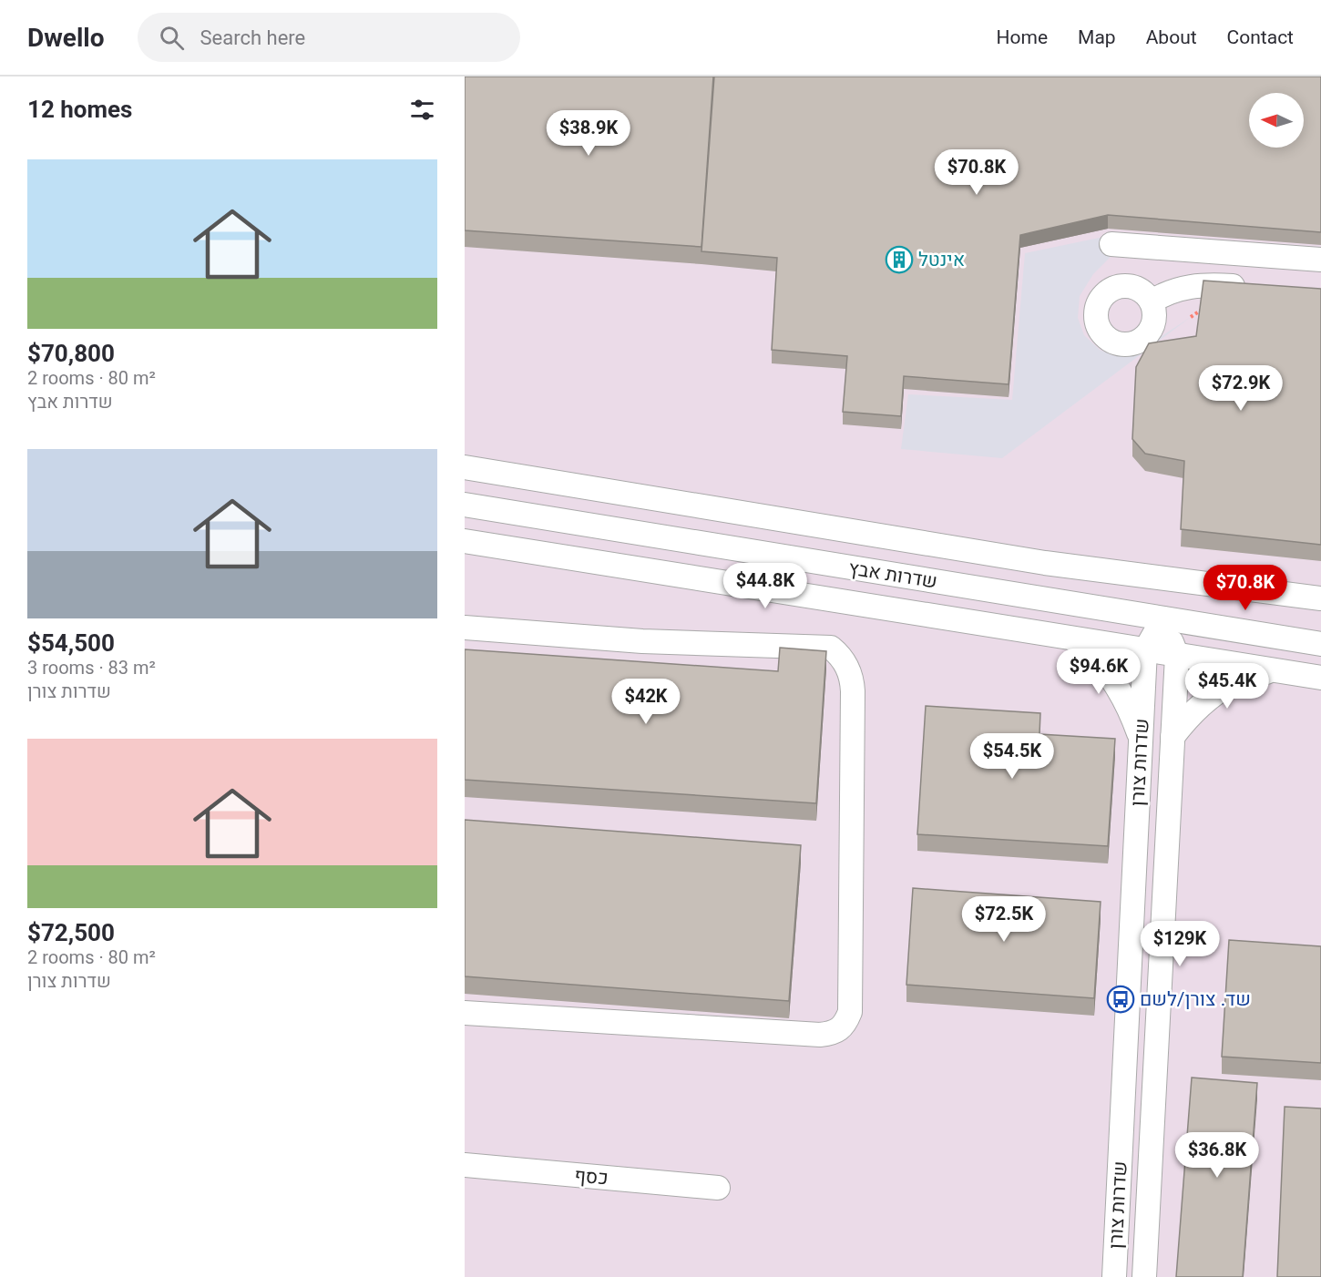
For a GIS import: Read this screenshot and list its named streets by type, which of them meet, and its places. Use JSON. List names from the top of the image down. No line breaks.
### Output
{"streets":{"street":["שדרות אבץ","שדרות צורן","כסף"]},"crossings":[["שדרות אבץ","שדרות צורן"]],"places":{"building":["אינטל"],"bus stop":["שד. צורן/לשם"]},"north":"left","page":{"header":"Dwello","search":"Search here","nav":["Home","Map","About","Contact"],"heading":"12 homes","price":["$38.9K","$70.8K","$72.9K","$44.8K","$70.8K","$94.6K","$45.4K","$42K","$54.5K","$72.5K","$129K","$36.8K"],"list":[{"name":"$70,800","note":"2 rooms · 80 m² · שדרות אבץ"},{"name":"$54,500","note":"3 rooms · 83 m² · שדרות צורן"},{"name":"$72,500","note":"2 rooms · 80 m² · שדרות צורן"}]}}
